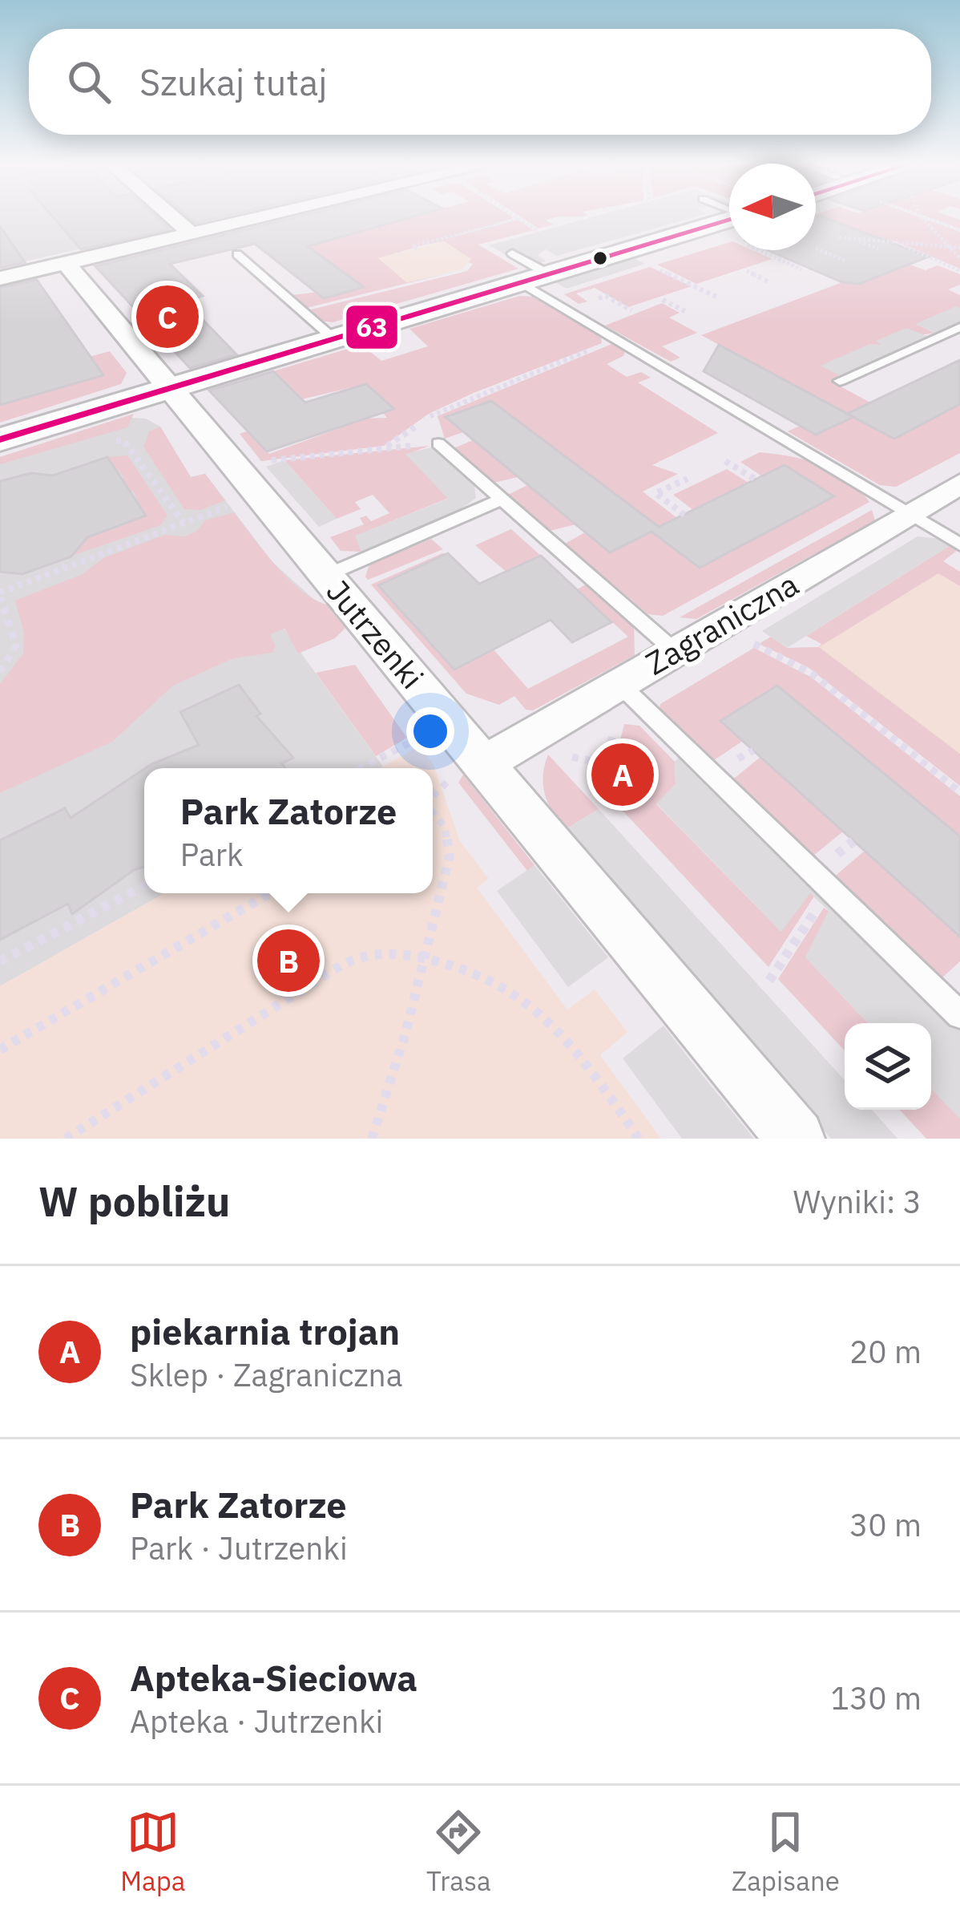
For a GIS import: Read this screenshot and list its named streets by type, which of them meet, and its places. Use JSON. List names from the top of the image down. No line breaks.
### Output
{"streets":{"street":["Zagraniczna","Jutrzenki"]},"crossings":[["Zagraniczna","Jutrzenki"]],"lines":["transit line 63"],"north":"left","page":{"search":"Szukaj tutaj","pins":["C","A","B"],"popup":["Park Zatorze","Park"],"heading":["W pobliżu","Wyniki: 3"],"list":[{"mark":"A","name":"piekarnia trojan","note":"Sklep · Zagraniczna","value":"20 m"},{"mark":"B","name":"Park Zatorze","note":"Park · Jutrzenki","value":"30 m"},{"mark":"C","name":"Apteka-Sieciowa","note":"Apteka · Jutrzenki","value":"130 m"}],"nav":["Mapa","Trasa","Zapisane"]}}
